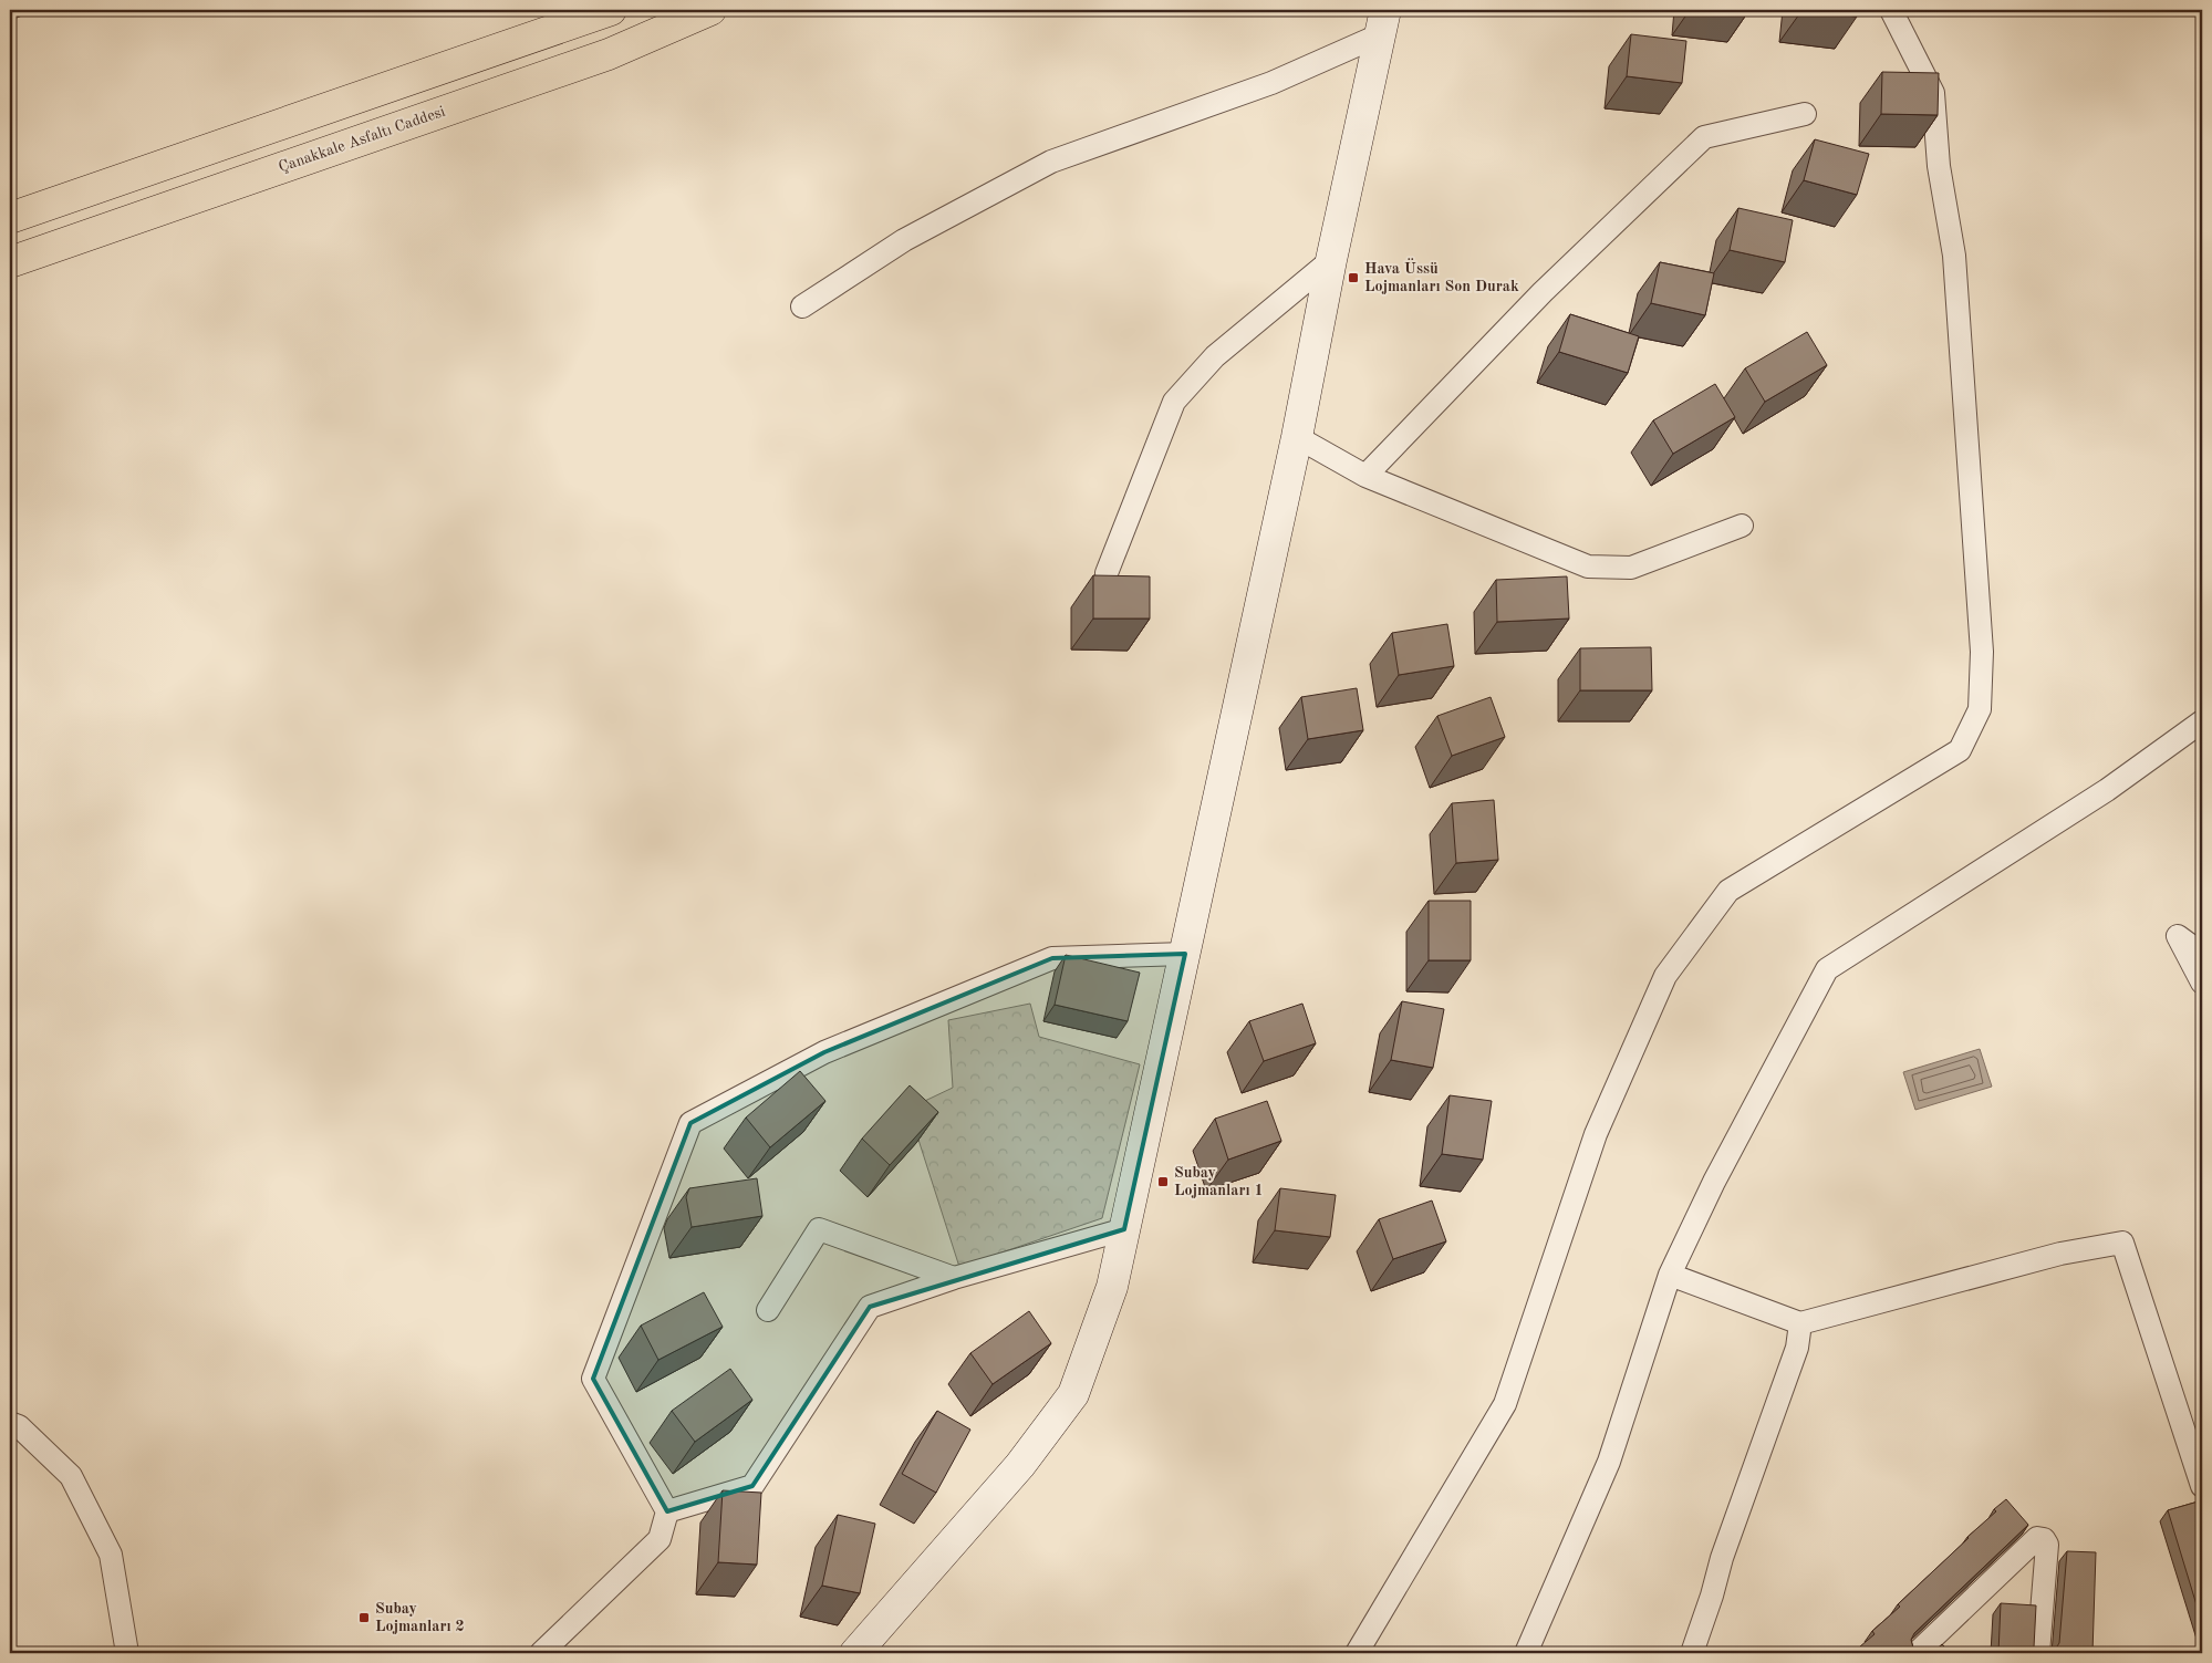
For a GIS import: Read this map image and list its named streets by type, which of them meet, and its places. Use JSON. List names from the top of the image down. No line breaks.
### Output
{"streets":{"highway":["Çanakkale Asfaltı Caddesi"]},"places":{"transit":["Hava Üssü Lojmanları Son Durak","Subay Lojmanları 1","Subay Lojmanları 2"]}}
